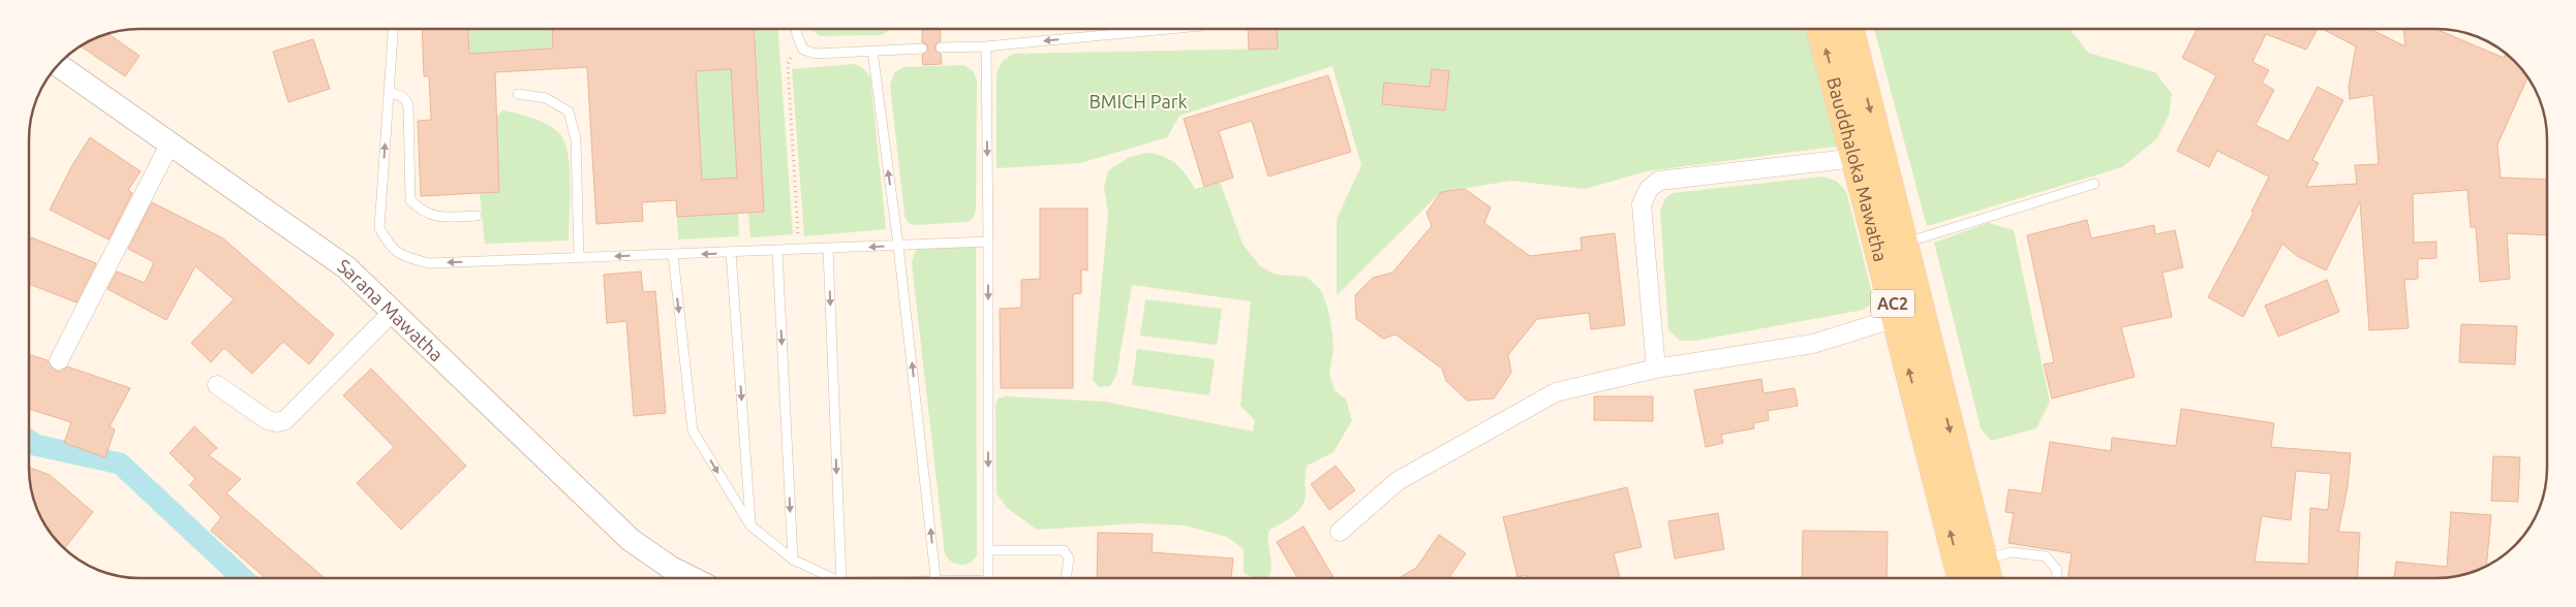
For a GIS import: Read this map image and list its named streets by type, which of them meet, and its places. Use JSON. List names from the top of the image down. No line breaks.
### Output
{"streets":{"main road":["Bauddhaloka Mawatha","AC2"],"street":["Sarana Mawatha"]},"parks":["BMICH Park"]}
